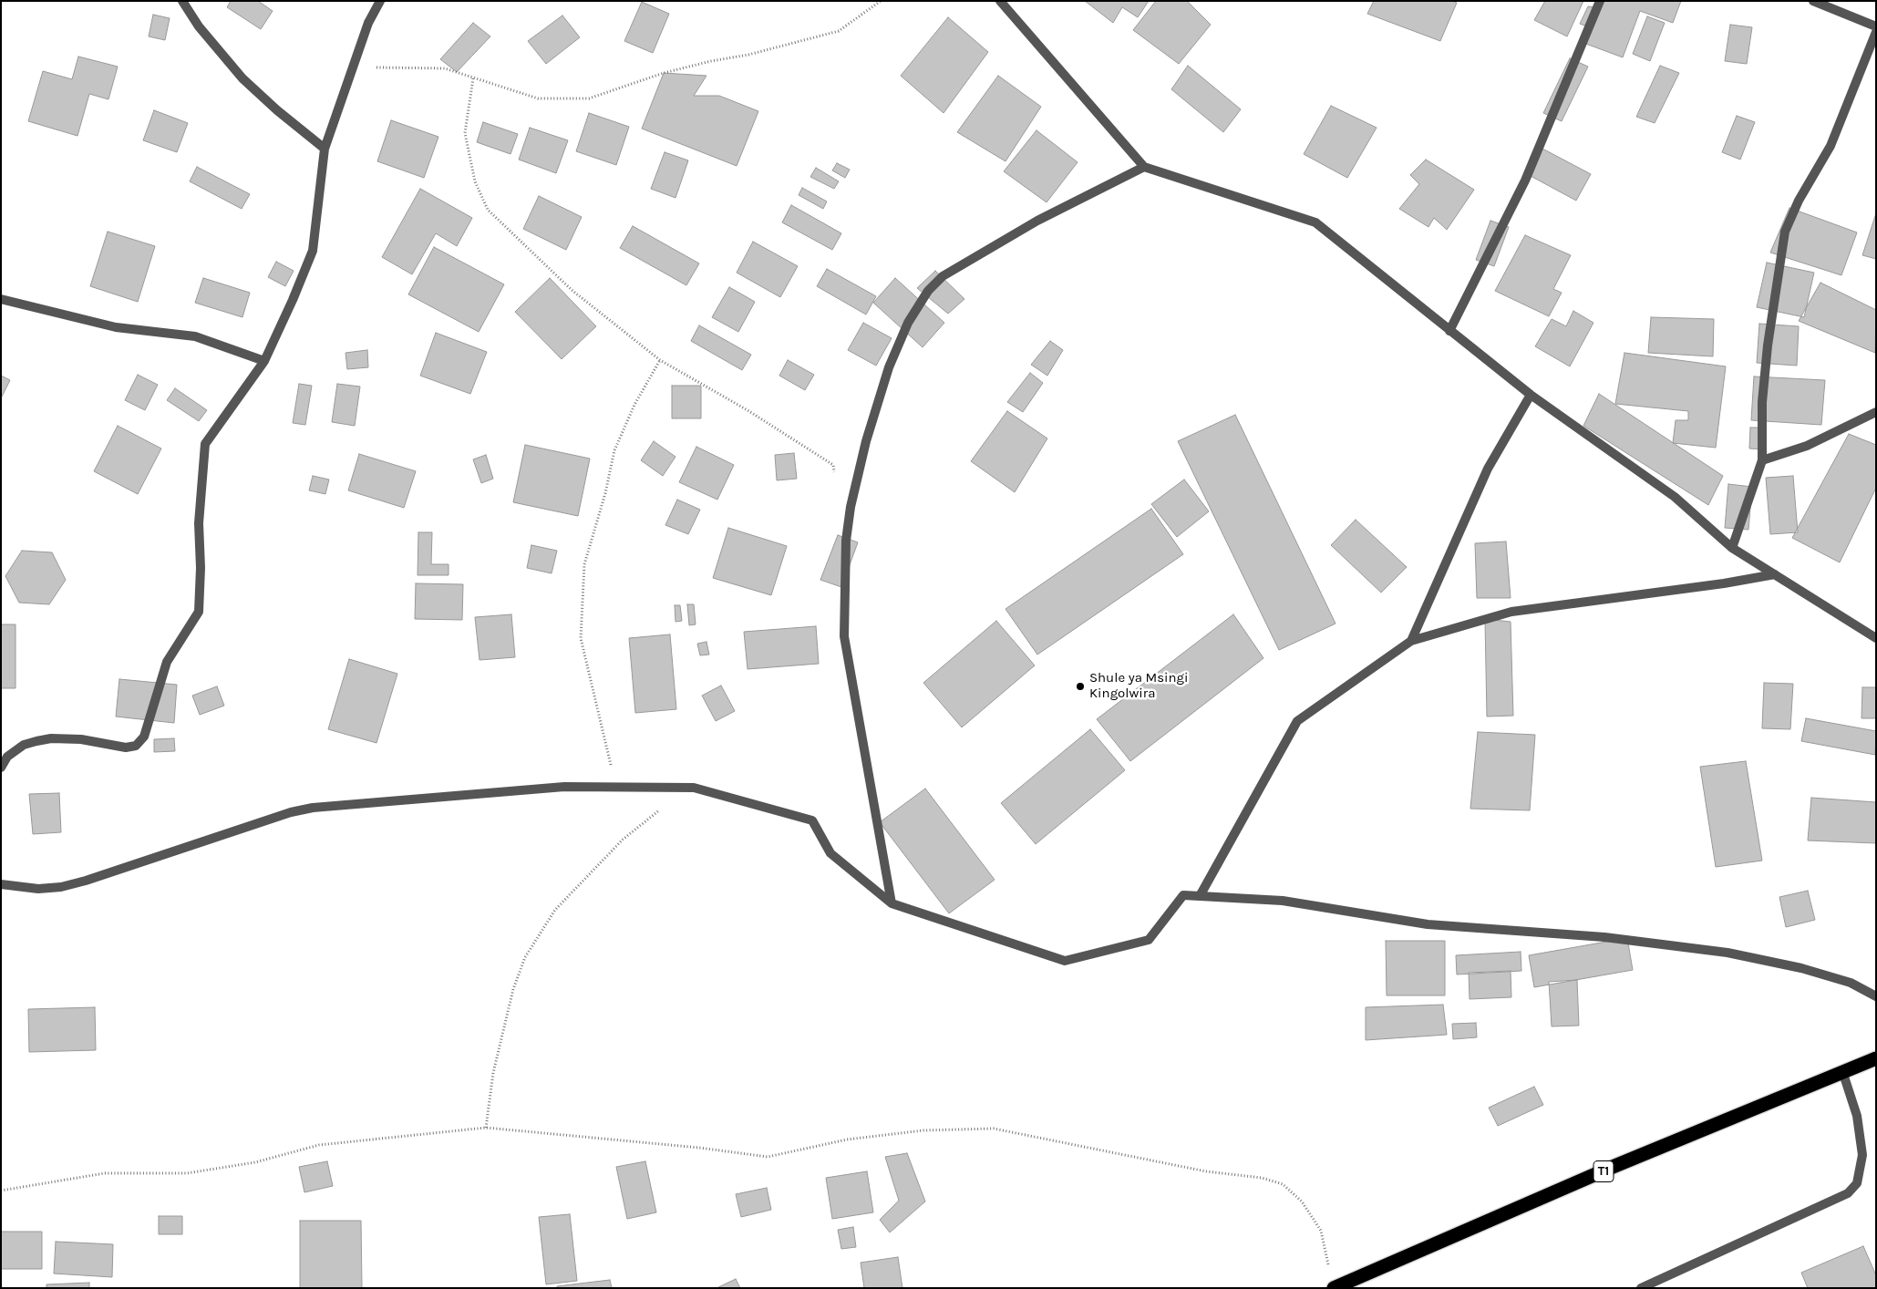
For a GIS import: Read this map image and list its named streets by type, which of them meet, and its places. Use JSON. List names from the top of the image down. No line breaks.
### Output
{"streets":{"highway":["T1"]},"places":["Shule ya Msingi Kingolwira"]}
